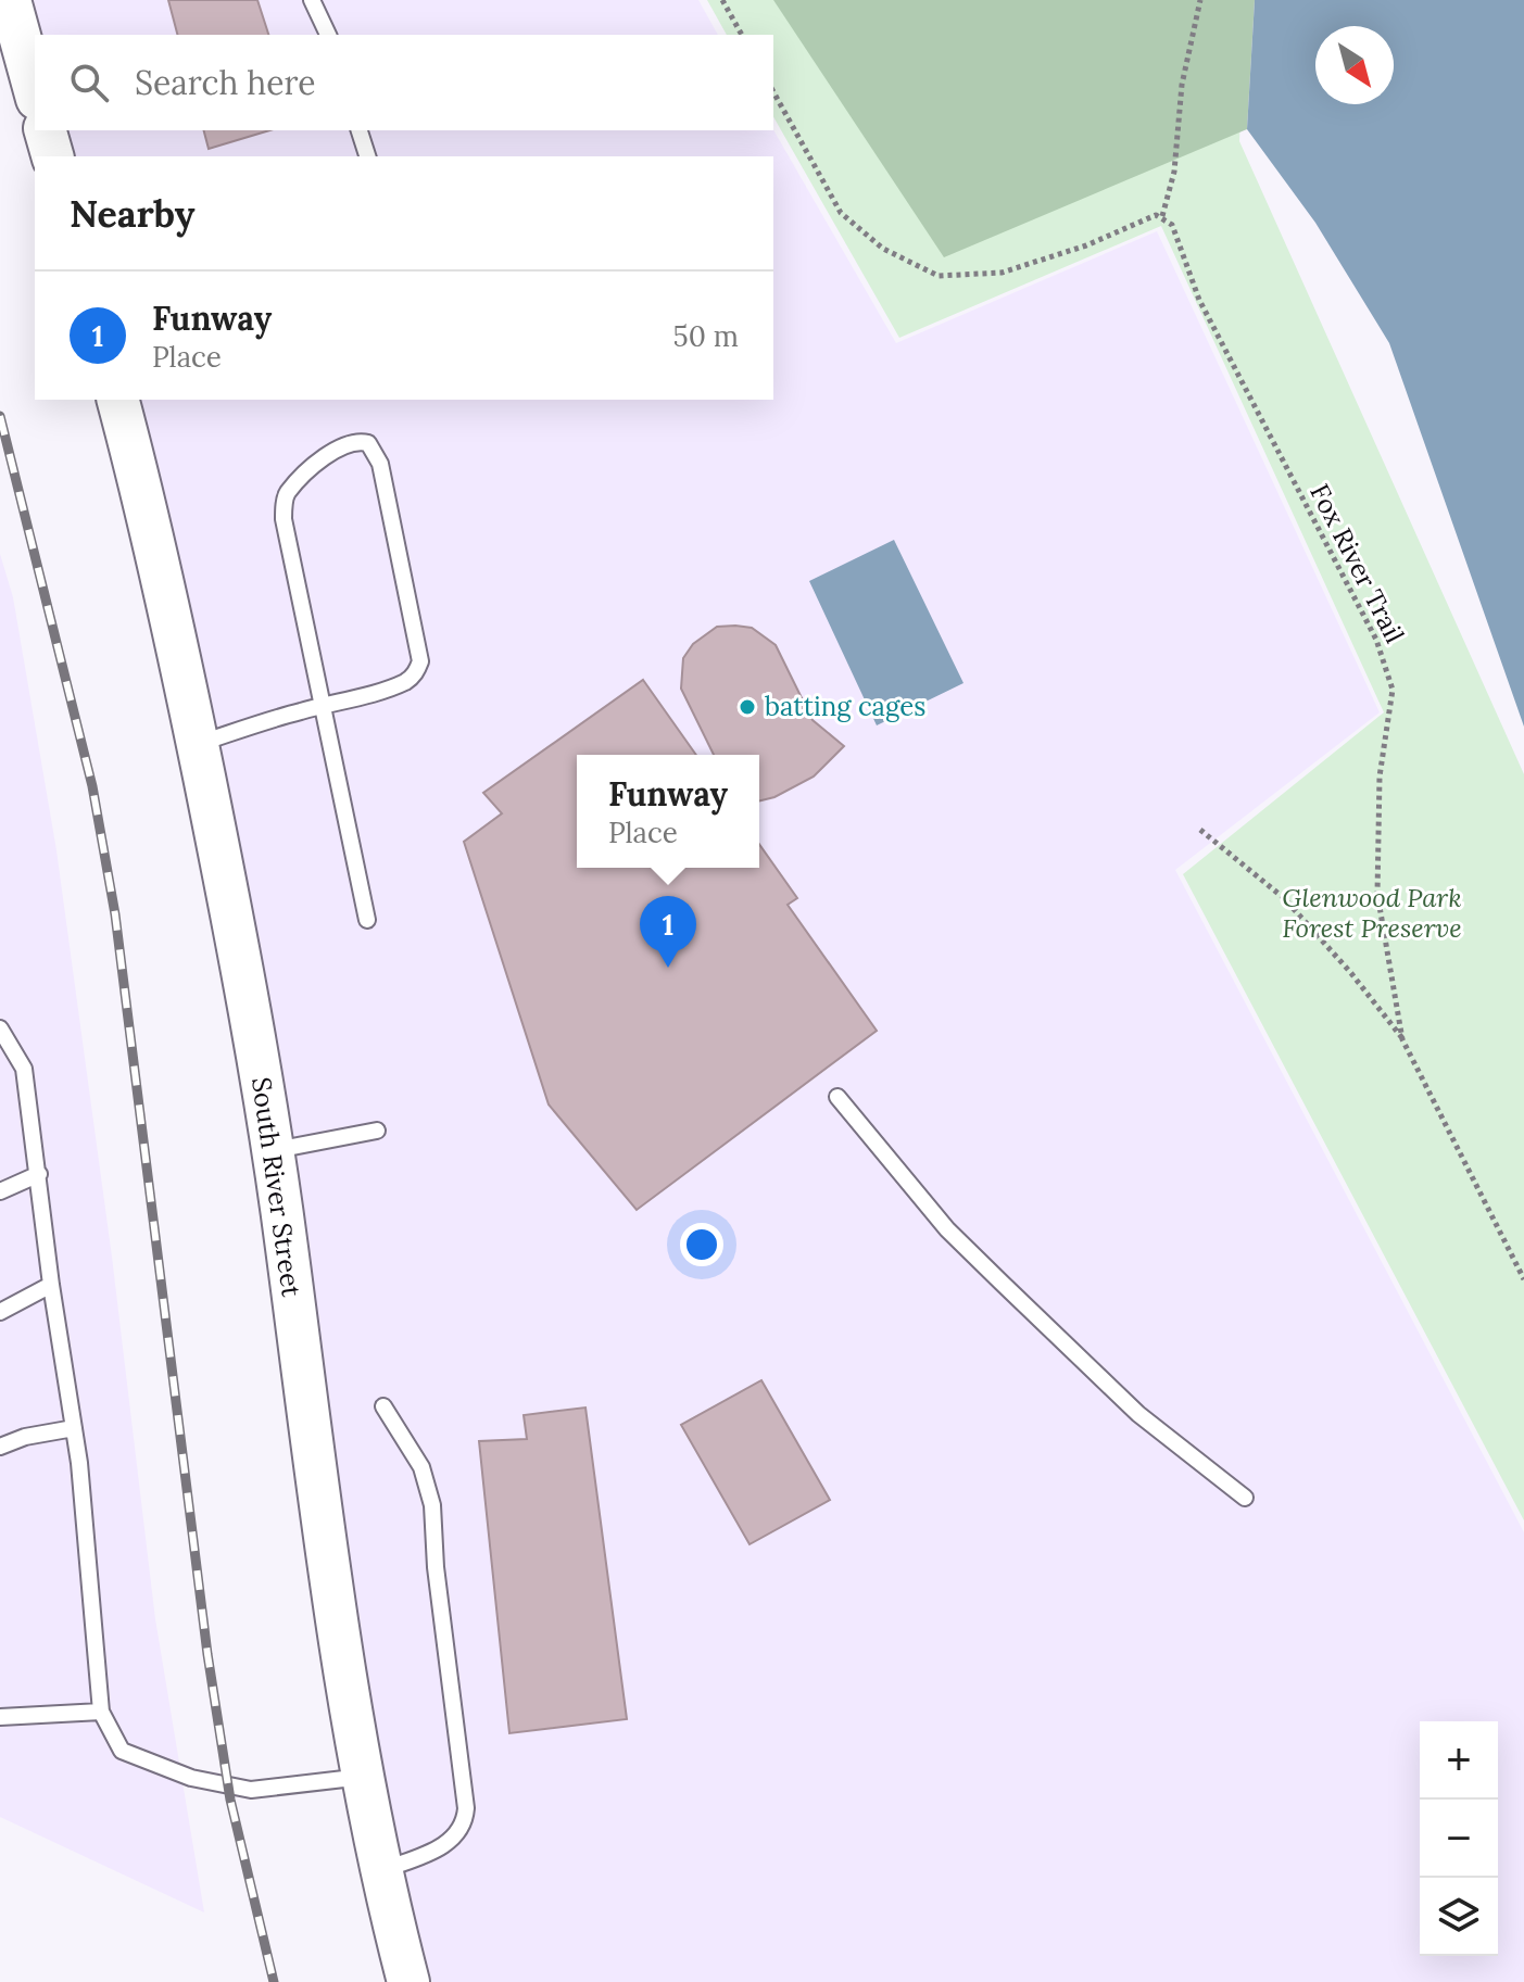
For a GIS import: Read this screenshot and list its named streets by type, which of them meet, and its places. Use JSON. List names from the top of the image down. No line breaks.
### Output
{"streets":{"main road":["South River Street"],"path":["Fox River Trail"]},"parks":["Glenwood Park Forest Preserve"],"places":["batting cages"],"north":"bottom right","page":{"search":"Search here","heading":"Nearby","list":[{"mark":"1","name":"Funway","note":"Place","value":"50 m"}],"popup":["Funway","Place"],"pins":"1","map_buttons":["+","−"]}}
